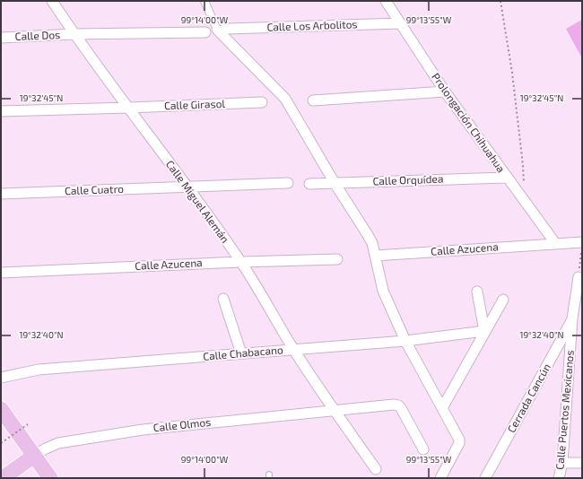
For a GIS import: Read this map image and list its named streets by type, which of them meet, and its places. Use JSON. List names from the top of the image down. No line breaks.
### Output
{"streets":{"street":["Calle Los Arbolitos","Calle Dos","Calle Girasol","Prolongación Chihuahua","Calle Orquídea","Calle Cuatro","Calle Miguel Alemán","Calle Azucena","Calle Chabacano","Cerrada Cancún","Calle Puertos Mexicanos","Calle Olmos"]},"crossings":[["Calle Los Arbolitos","Prolongación Chihuahua"],["Calle Dos","Calle Miguel Alemán"],["Calle Girasol","Calle Miguel Alemán"],["Prolongación Chihuahua","Calle Orquídea"],["Prolongación Chihuahua","Calle Azucena"],["Calle Cuatro","Calle Miguel Alemán"],["Calle Miguel Alemán","Calle Azucena"],["Calle Miguel Alemán","Calle Chabacano"],["Calle Miguel Alemán","Calle Olmos"],["Cerrada Cancún","Calle Puertos Mexicanos"]],"coordinates":["99°14'00\"W","99°13'55\"W","19°32'45\"N","19°32'40\"N"]}
